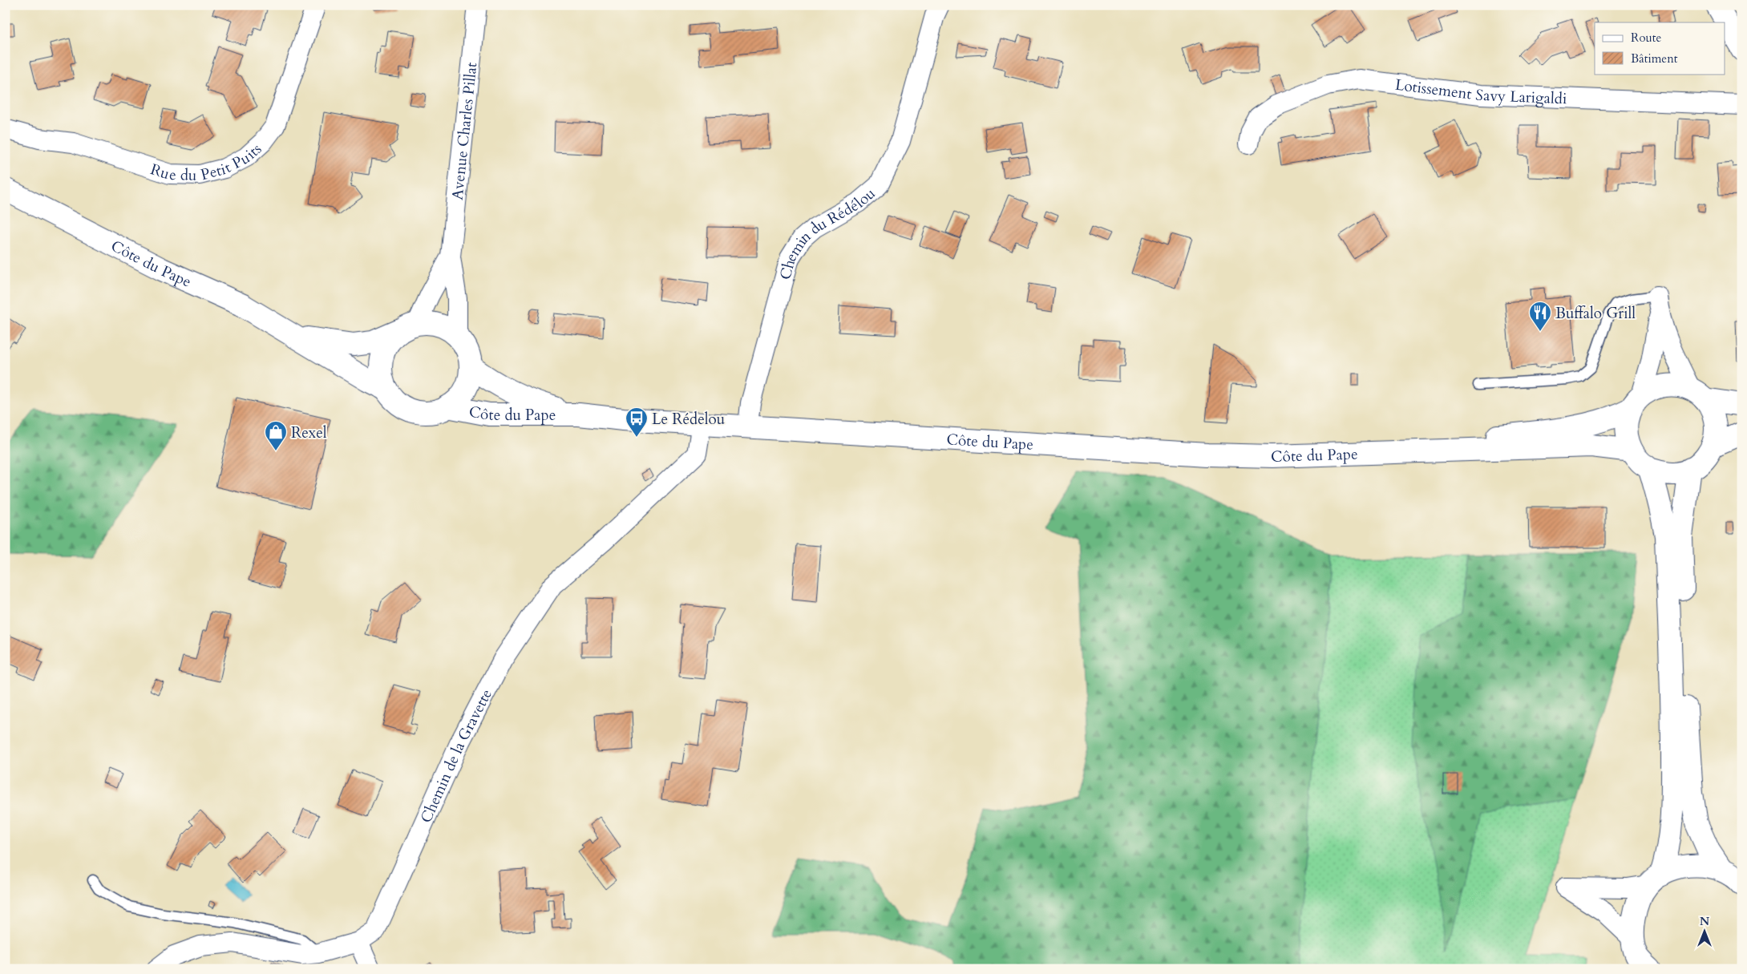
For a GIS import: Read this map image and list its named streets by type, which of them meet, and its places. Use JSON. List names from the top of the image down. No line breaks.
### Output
{"streets":{"main road":["Côte du Pape"],"street":["Lotissement Savy Larigaldi","Avenue Charles Pillat","Rue du Petit Puits","Chemin du Rédélou","Chemin de la Gravette"]},"crossings":[["Avenue Charles Pillat","Côte du Pape"],["Chemin du Rédélou","Côte du Pape"],["Côte du Pape","Chemin de la Gravette"]],"places":{"restaurant":["Buffalo Grill"],"bus stop":["Le Rédelou"],"shop":["Rexel"]},"legend":["Route","Bâtiment"],"north":"top"}
